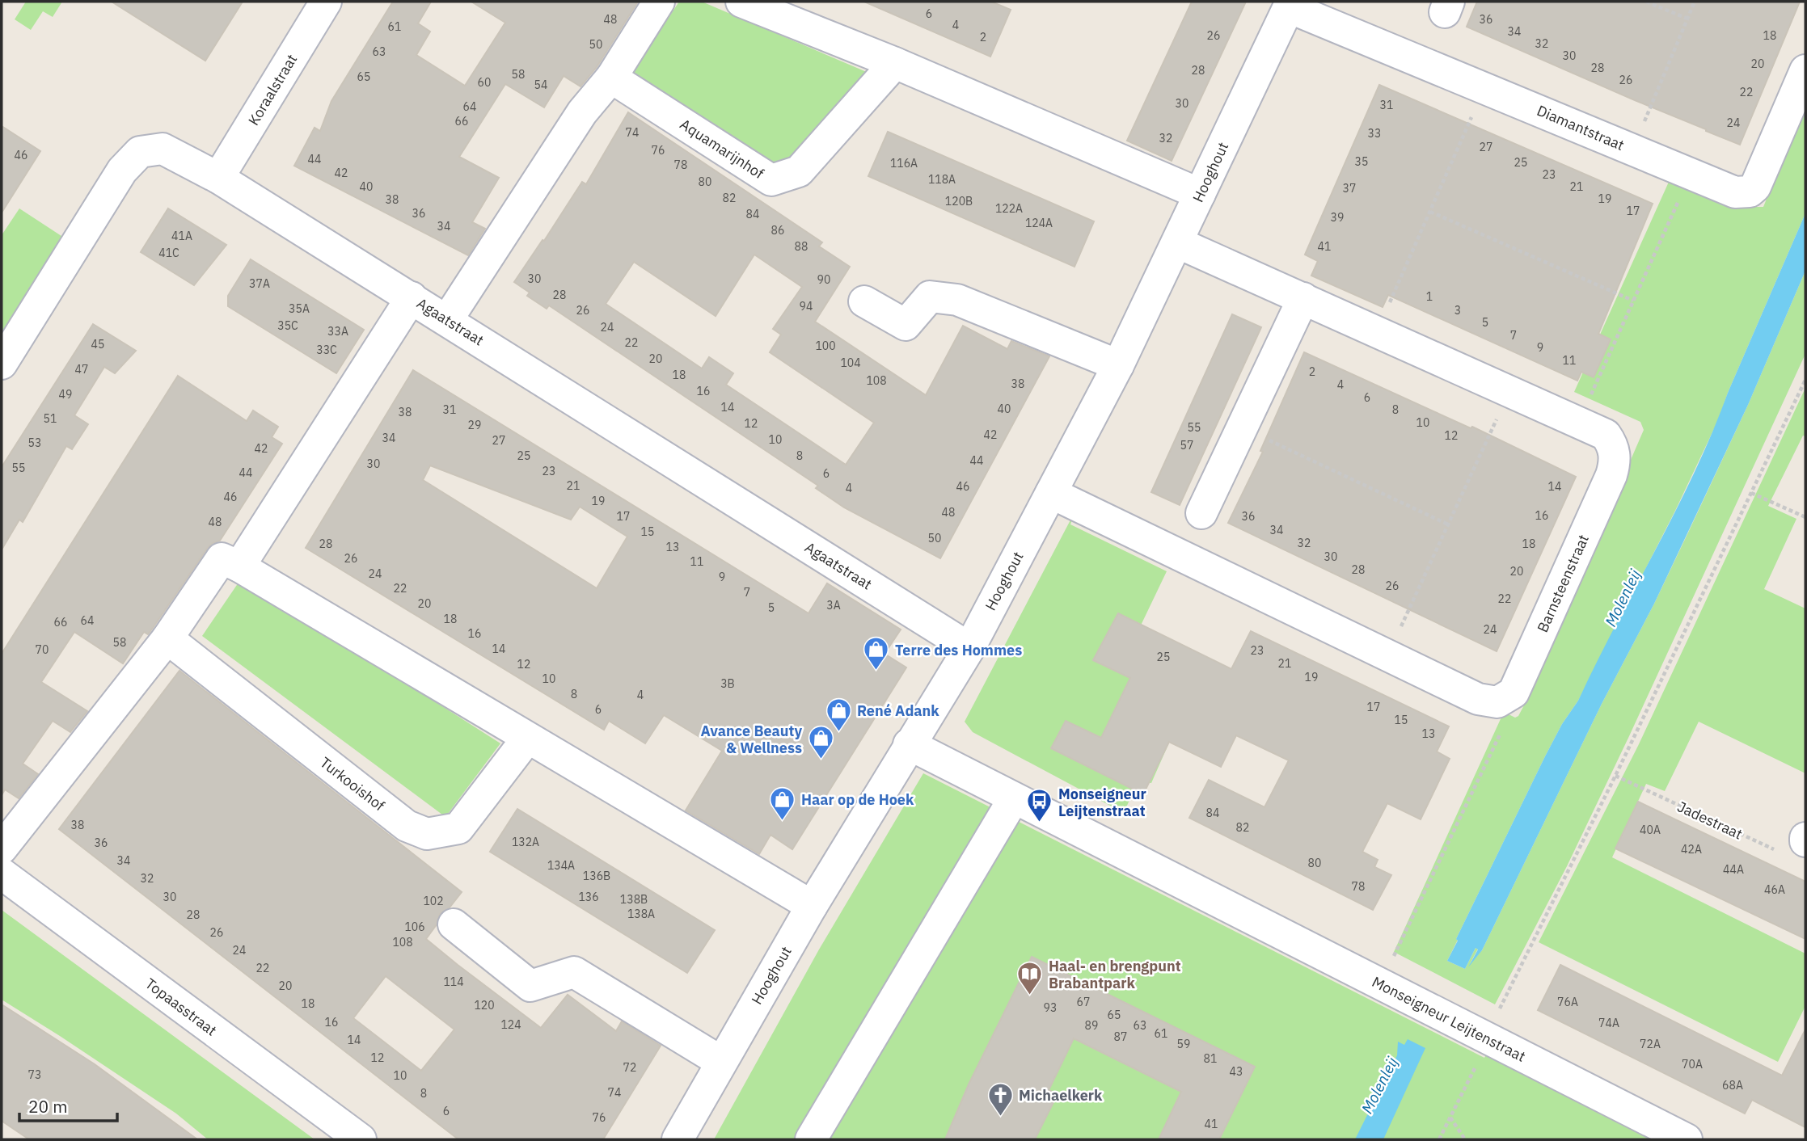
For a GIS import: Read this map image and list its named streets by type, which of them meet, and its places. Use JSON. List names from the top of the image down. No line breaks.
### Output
{"streets":{"street":["Koraalstraat","Diamantstraat","Aquamarijnhof","Hooghout","Agaatstraat","Barnsteenstraat","Turkooishof","Topaasstraat","Monseigneur Leijtenstraat"],"path":["Jadestraat"]},"crossings":[["Koraalstraat","Agaatstraat"],["Diamantstraat","Hooghout"],["Hooghout","Agaatstraat"],["Hooghout","Barnsteenstraat"],["Hooghout","Monseigneur Leijtenstraat"]],"water":["Molenleij"],"places":{"shop":["Terre des Hommes","René Adank","Avance Beauty & Wellness","Haar op de Hoek"],"bus stop":["Monseigneur Leijtenstraat"],"library":["Haal- en brengpunt Brabantpark"],"church":["Michaelkerk"]},"house_numbers":["6","48","36","4","61","34","26","18","2","32","50","63","30","20","28","28","58","65","26","60","54","22","30","31","64","66","24","74","33","32","27","76","46","44","35","25","116A","78","42","23","118A","80","40","21","37","82","19","38","120B","122A","17","36","84","39","124A","34","86","41A","88","41","41C","30","90","37A","28","1","94","35A","26","3","5","35C","24","33A","7","22","45","100","9","33C","20","11","104","47","2","18","108","38","4","16","49","6","14","40","31","8","38","51","10","12","29","55","42","12","34","10","27","53","57","42","25","8","44","30","55","23","44","6","21","46","14","4","46","19","48","16","17","36","48","34","15","50","32","28","18","13","30","26","11","28","20","24","9","26","22","7","22","20","3A","5","18","64","66","24","16","58","14","70","23","25","21","12","19","10","3B","8","4","17","6","15","13","84","38","82","40A","132A","36","42A","34","80","134A","44A","136B","32","78","46A","30","136","138B","102","138A","28","106","26","108","24","22","114","20","67","76A","18","120","93","65","16","74A","124","89","63","61","87","14","59","72A","12","81","70A","72","43","73","10","68A","74","8","6","76","41"],"scale_bar":"20 m"}
